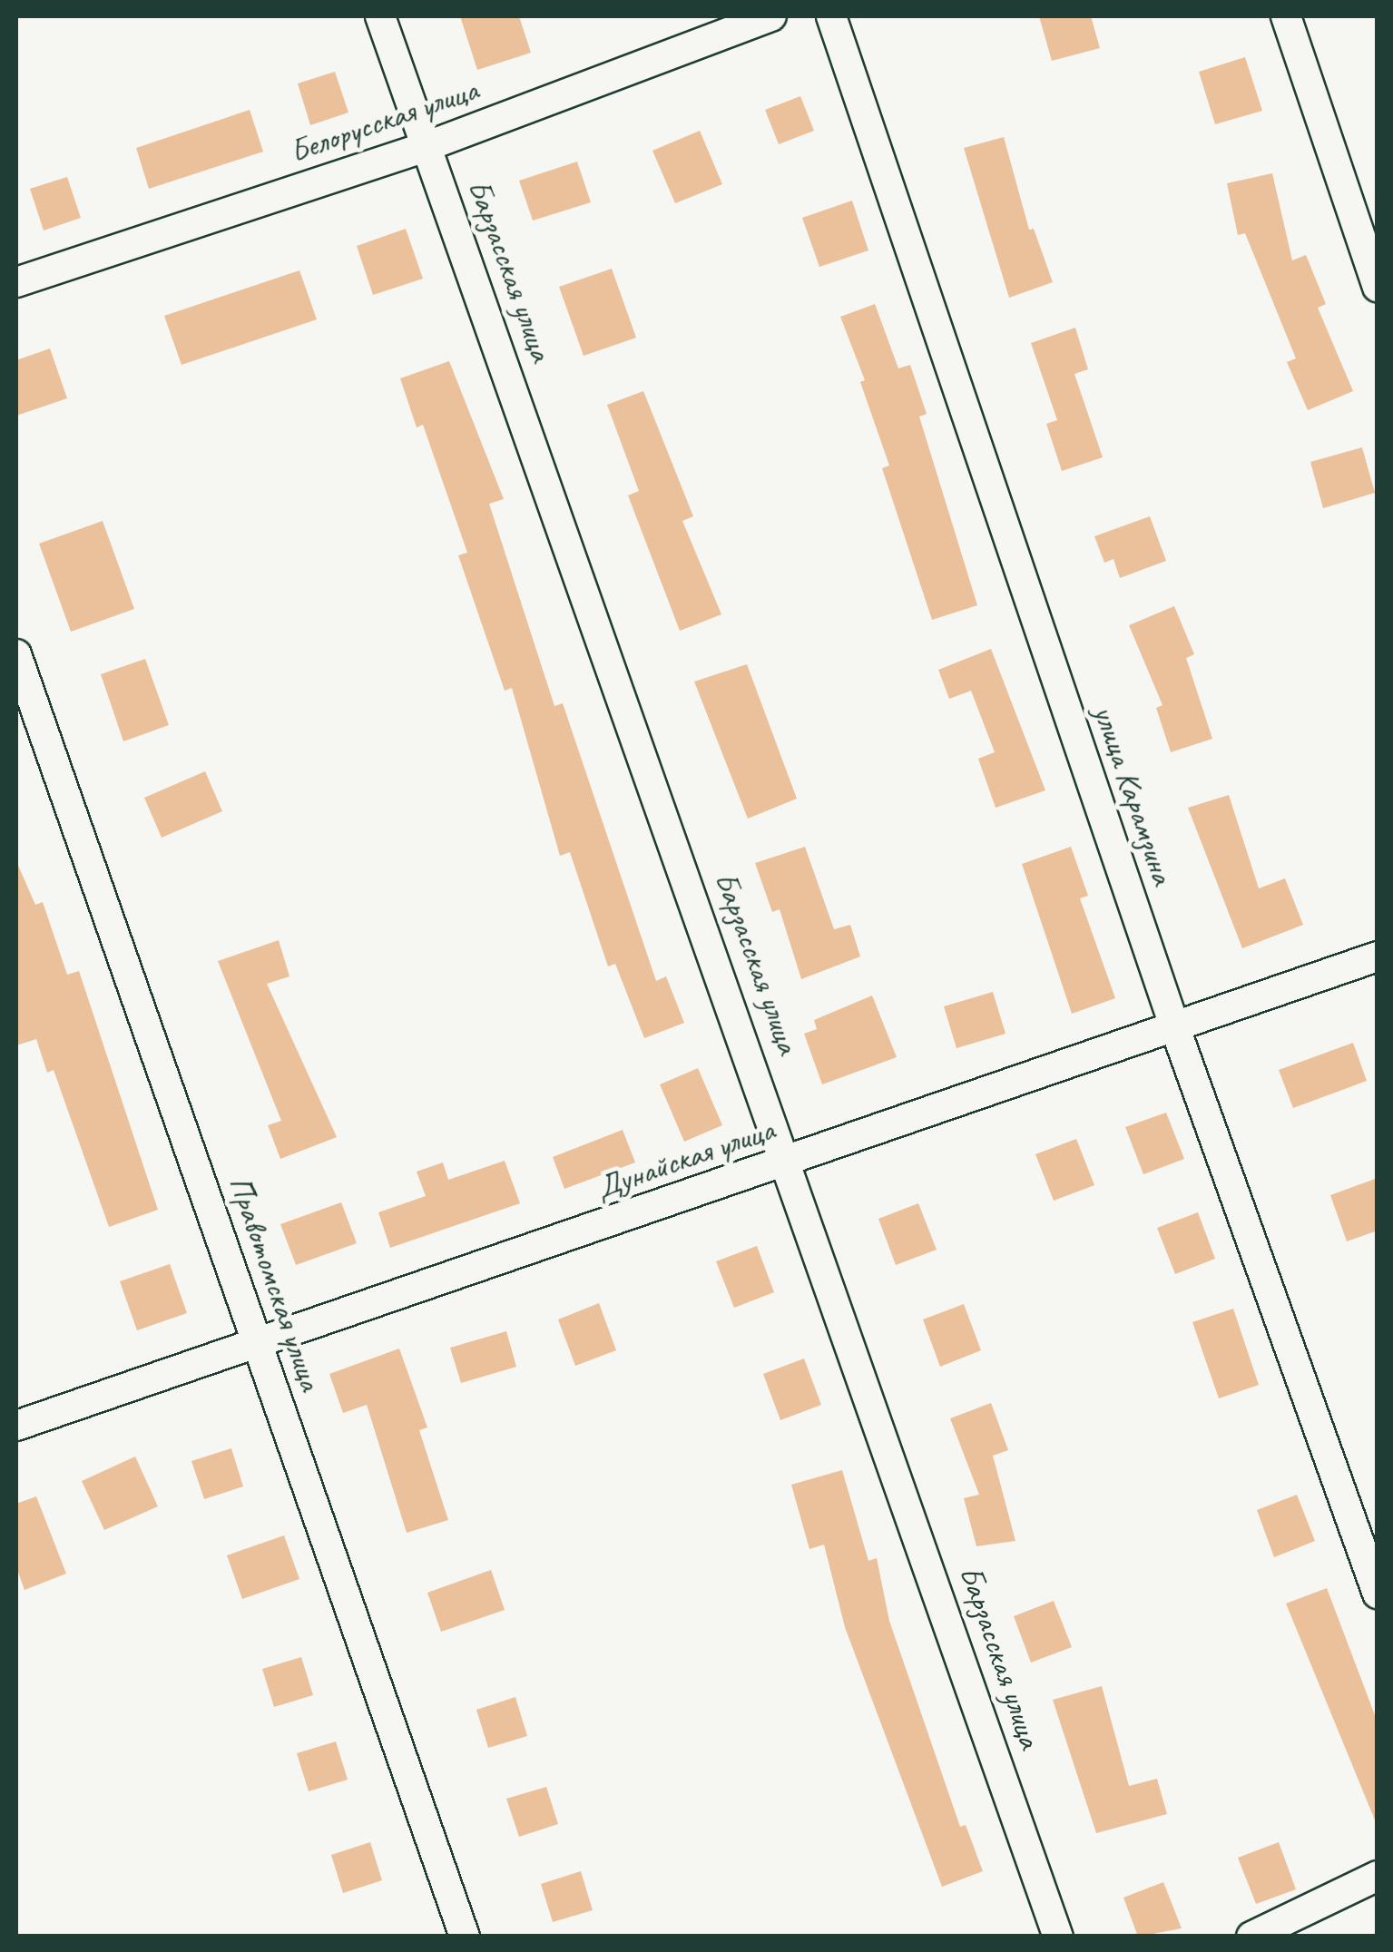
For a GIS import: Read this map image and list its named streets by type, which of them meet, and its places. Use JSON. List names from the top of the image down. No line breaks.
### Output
{"streets":{"street":["Белорусская улица","Барзасская улица","улица Карамзина","Дунайская улица","Правотомская улица"]},"crossings":[["Белорусская улица","Барзасская улица"],["Барзасская улица","Дунайская улица"],["улица Карамзина","Дунайская улица"],["Дунайская улица","Правотомская улица"]]}
